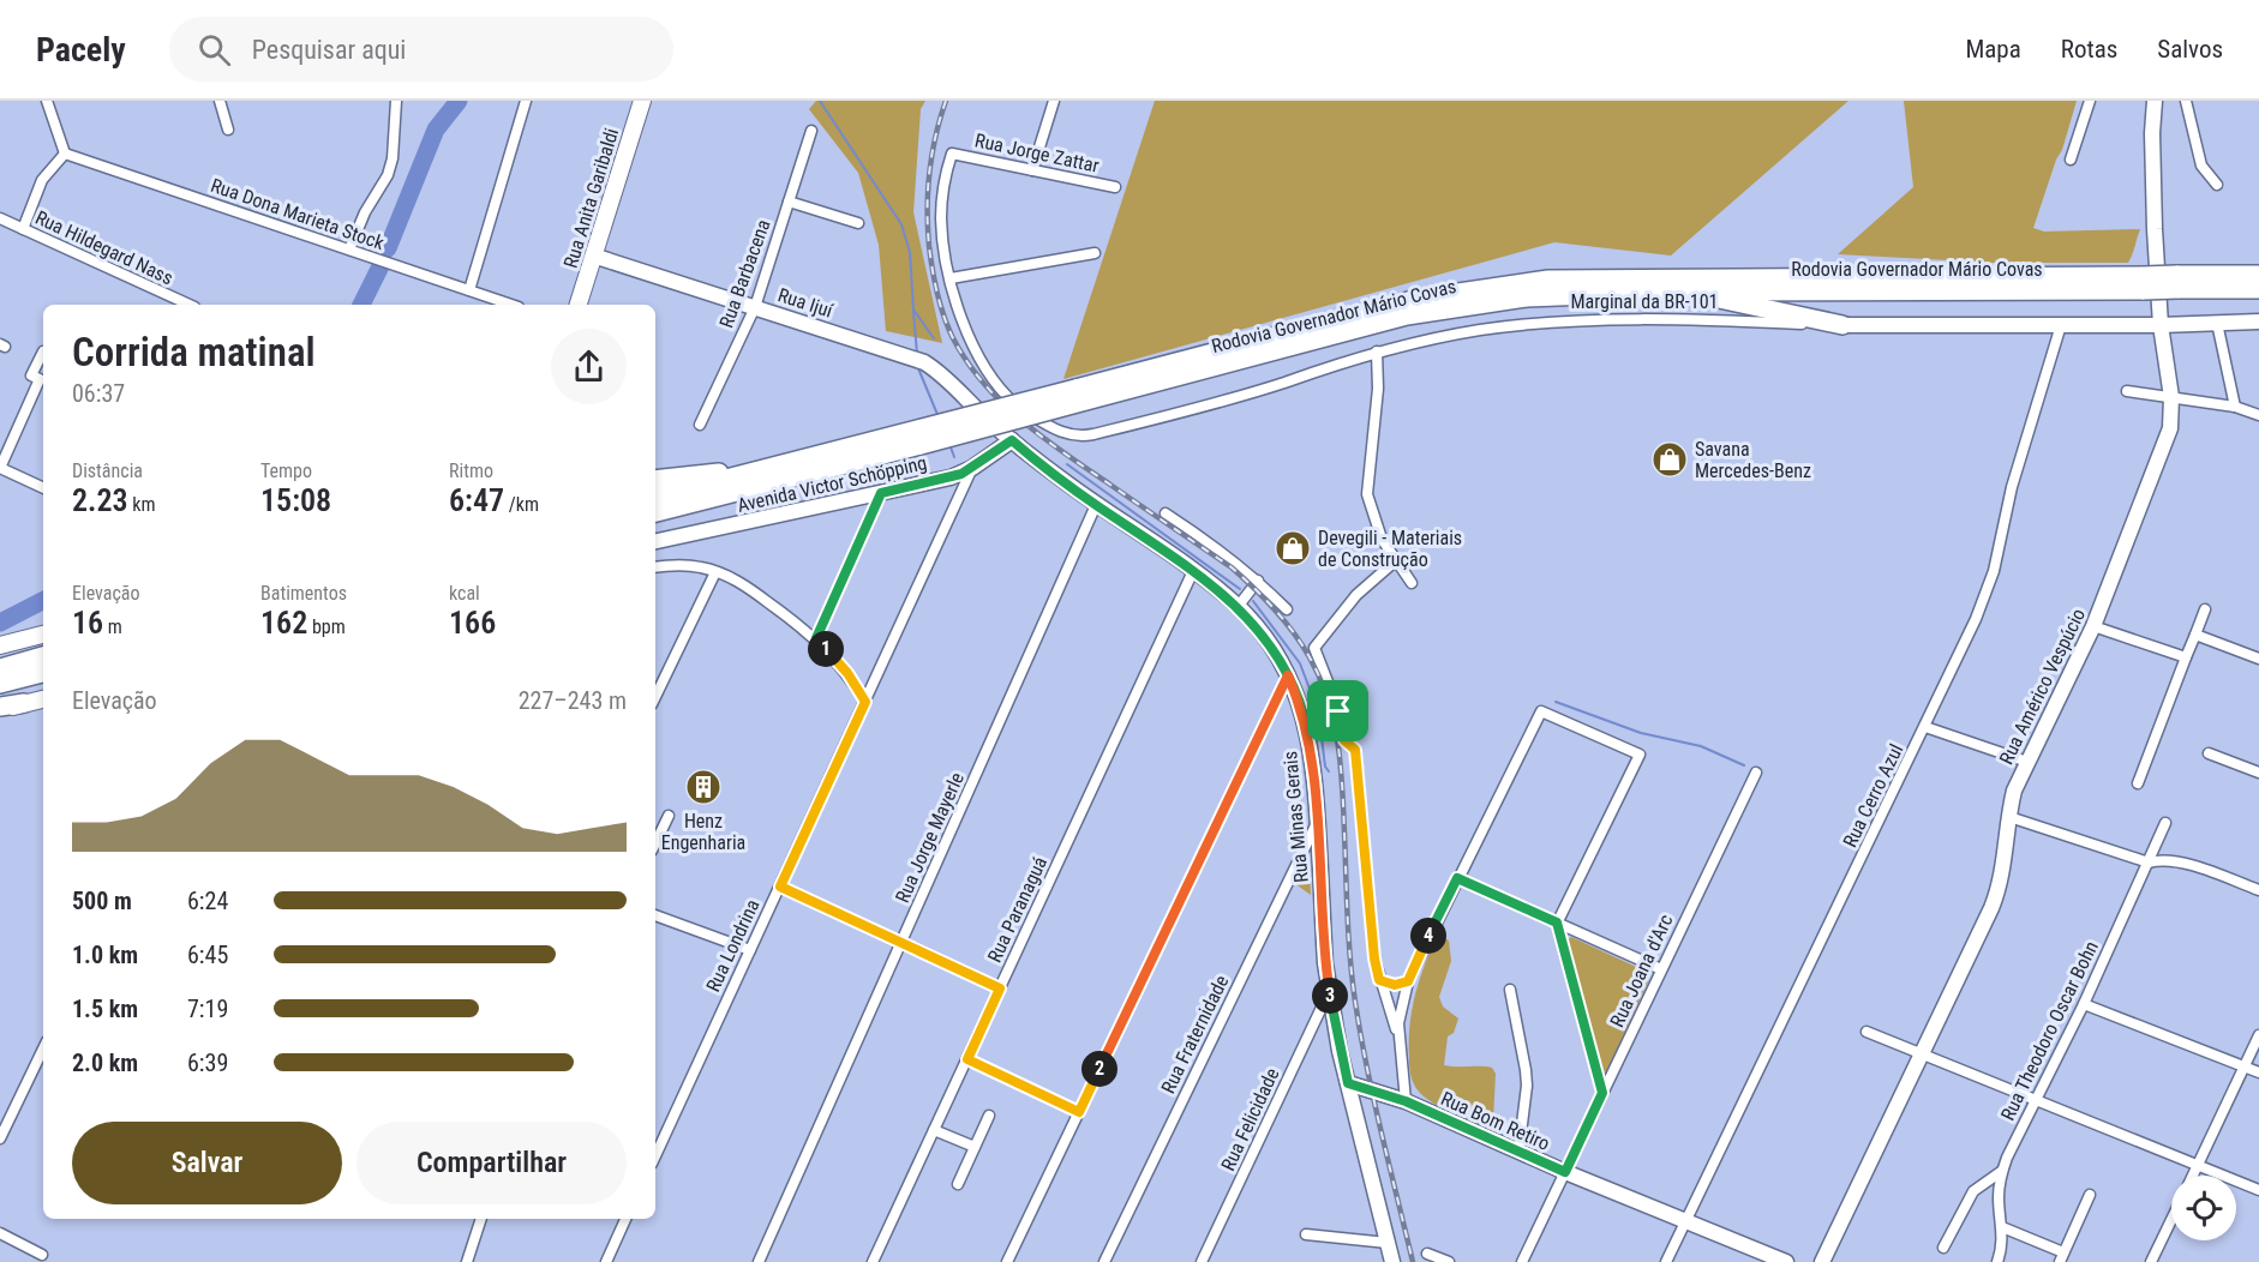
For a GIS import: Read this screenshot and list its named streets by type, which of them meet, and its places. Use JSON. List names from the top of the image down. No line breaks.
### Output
{"streets":{"highway":["Rodovia Governador Mário Covas"],"main road":["Rua Anita Garibaldi","Marginal da BR-101","Rua Ijuí","Avenida Victor Schöpping","Rua Américo Vespúcio","Rua Minas Gerais","Rua Bom Retiro"],"street":["Rua Jorge Zattar","Rua Dona Marieta Stock","Rua Hildegard Nass","Rua Barbacena","Rua Cerro Azul","Rua Jorge Mayerle","Rua Paranaguá","Rua Londrina","Rua Joana d'Arc","Rua Theodoro Oscar Bohn","Rua Fraternidade","Rua Felicidade"]},"crossings":[["Rua Jorge Zattar","Marginal da BR-101"],["Rua Anita Garibaldi","Rua Ijuí"],["Rua Barbacena","Rua Ijuí"],["Marginal da BR-101","Rua Américo Vespúcio"],["Marginal da BR-101","Rua Cerro Azul"],["Rua Ijuí","Rua Minas Gerais"],["Avenida Victor Schöpping","Rua Minas Gerais"],["Avenida Victor Schöpping","Rua Londrina"],["Rua Cerro Azul","Rua Bom Retiro"],["Rua Minas Gerais","Rua Jorge Mayerle"],["Rua Minas Gerais","Rua Paranaguá"],["Rua Minas Gerais","Rua Fraternidade"],["Rua Minas Gerais","Rua Felicidade"],["Rua Minas Gerais","Rua Bom Retiro"],["Rua Joana d'Arc","Rua Bom Retiro"]],"places":{"shop":["Savana Mercedes-Benz","Devegili - Materiais de Construção"],"building":["Henz Engenharia"]},"page":{"header":"Pacely","search":"Pesquisar aqui","nav":["Mapa","Rotas","Salvos"],"heading":["Corrida matinal","06:37"],"stats":[["Distância","2.23 km"],["Tempo","15:08"],["Ritmo","6:47 /km"],["Elevação","16 m"],["Batimentos","162 bpm"],["kcal","166"]],"pins":["1","4","3","2"],"chart":["Elevação","227–243 m"],"list":[{"name":"500 m","note":"6:24"},{"name":"1.0 km","note":"6:45"},{"name":"1.5 km","note":"7:19"},{"name":"2.0 km","note":"6:39"}],"buttons":["Salvar","Compartilhar"]}}
